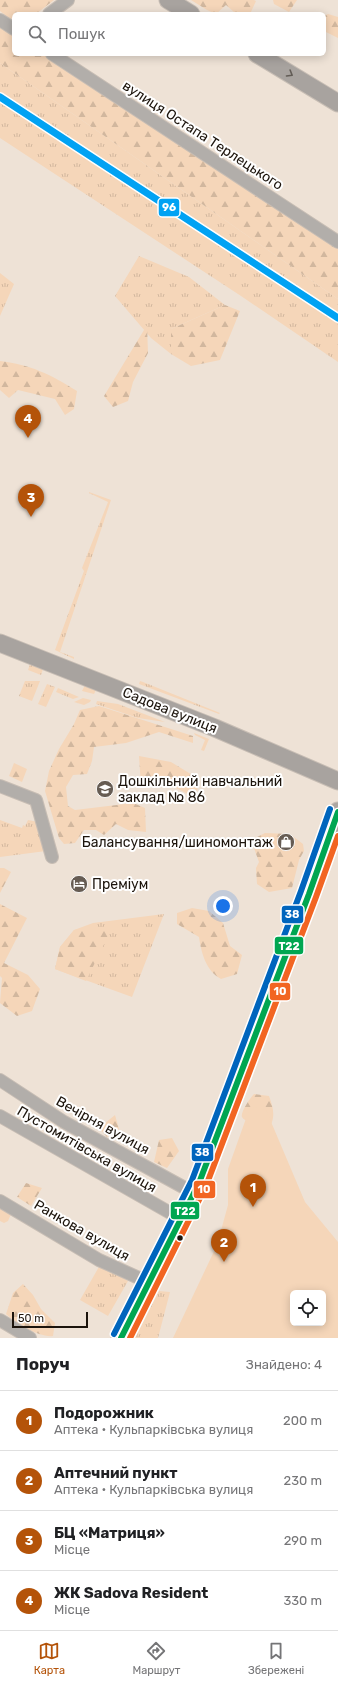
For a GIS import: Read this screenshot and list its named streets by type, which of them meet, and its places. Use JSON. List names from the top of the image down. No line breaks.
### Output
{"streets":{"street":["вулиця Остапа Терлецького","Садова вулиця","Вечірня вулиця","Пустомитівська вулиця","Ранкова вулиця"]},"places":{"school or university":["Дошкільний навчальний заклад № 86"],"shop":["Балансування/шиномонтаж"],"hotel":["Преміум"]},"lines":["transit line 96","transit line 38","transit line Т22","transit line 10"],"scale_bar":"50 m","page":{"search":"Пошук","pins":["4","3","1","2"],"scale":"50 m","heading":["Поруч","Знайдено: 4"],"list":[{"mark":"1","name":"Подорожник","note":"Аптека · Кульпарківська вулиця","value":"200 m"},{"mark":"2","name":"Аптечний пункт","note":"Аптека · Кульпарківська вулиця","value":"230 m"},{"mark":"3","name":"БЦ «Матриця»","note":"Місце","value":"290 m"},{"mark":"4","name":"ЖК Sadova Resident","note":"Місце","value":"330 m"}],"nav":["Карта","Маршрут","Збережені"]}}
